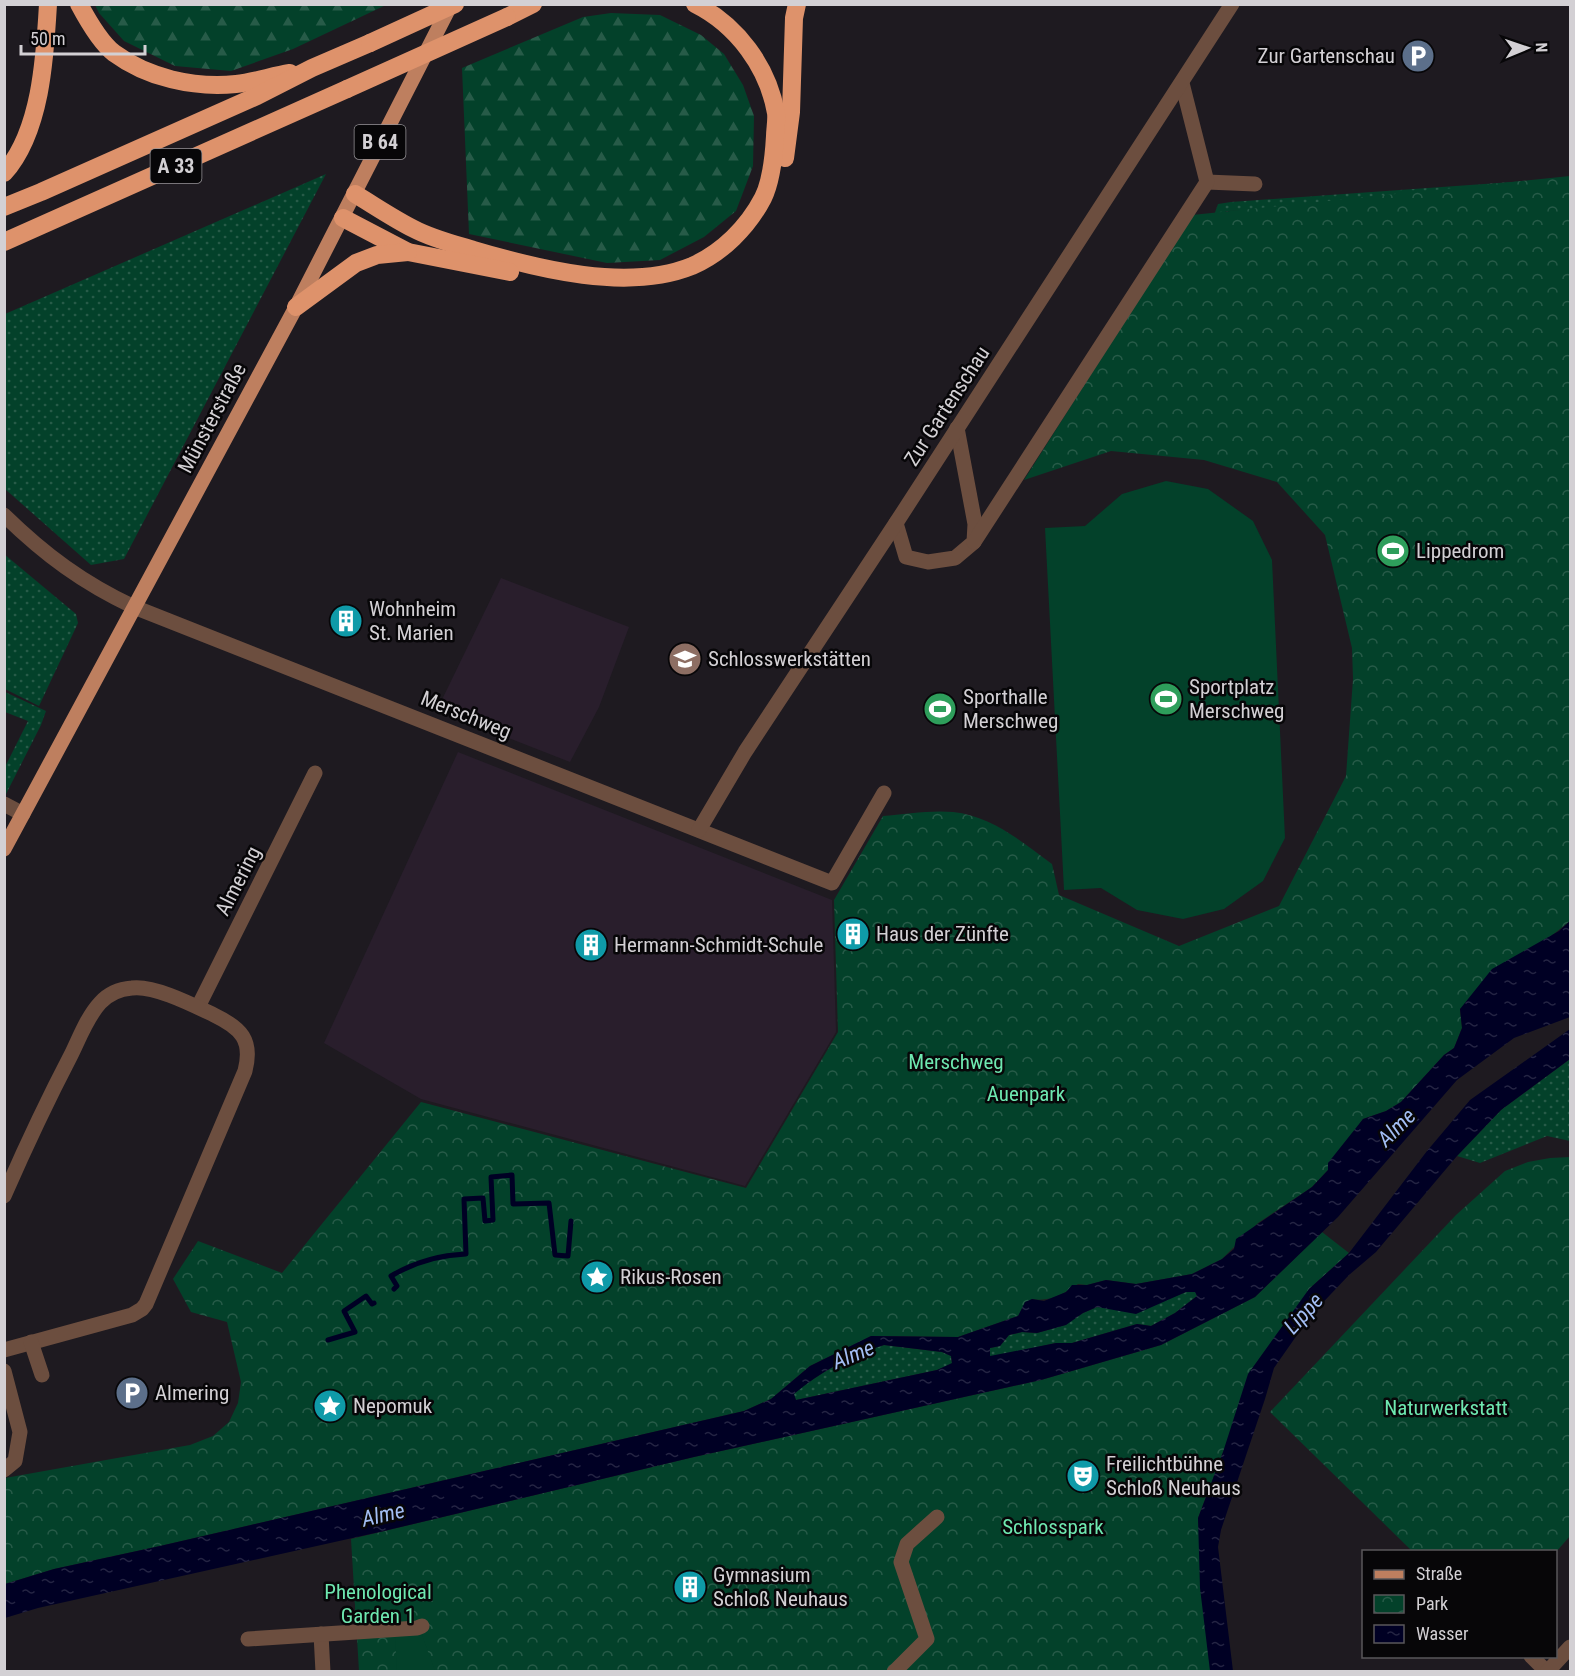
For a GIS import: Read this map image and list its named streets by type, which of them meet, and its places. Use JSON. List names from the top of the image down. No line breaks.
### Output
{"streets":{"highway":["A 33"],"main road":["B 64","Münsterstraße"],"street":["Zur Gartenschau","Merschweg","Almering"]},"crossings":[["A 33","Münsterstraße"],["Zur Gartenschau","Merschweg"],["Münsterstraße","Merschweg"]],"water":["Alme","Lippe"],"parks":["Merschweg","Auenpark","Naturwerkstatt","Schlosspark","Phenological Garden 1"],"places":{"parking":["Zur Gartenschau","Almering"],"sports":["Lippedrom","Sportplatz Merschweg","Sporthalle Merschweg"],"building":["Wohnheim St. Marien","Haus der Zünfte","Hermann-Schmidt-Schule","Gymnasium Schloß Neuhaus"],"school or university":["Schlosswerkstätten"],"place":["Rikus-Rosen","Nepomuk"],"theatre":["Freilichtbühne Schloß Neuhaus"]},"legend":["Straße","Park","Wasser"],"scale_bar":"50 m","north":"right"}
